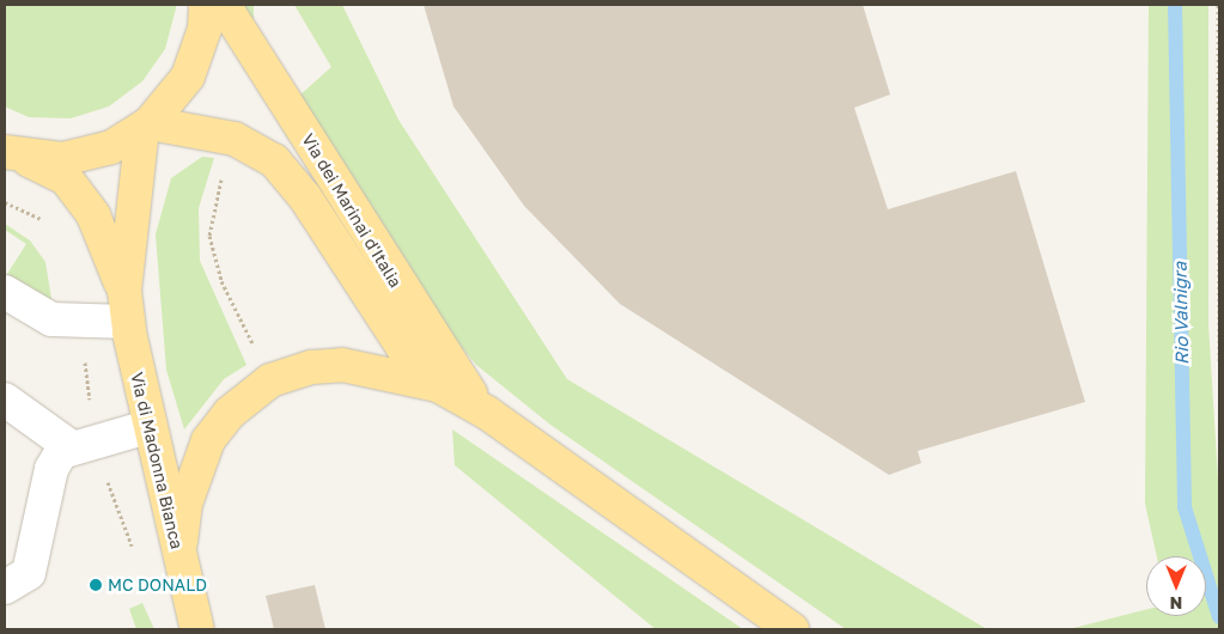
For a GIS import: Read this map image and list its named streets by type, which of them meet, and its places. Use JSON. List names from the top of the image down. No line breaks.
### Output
{"streets":{"main road":["Via dei Marinai d'Italia","Via di Madonna Bianca"]},"crossings":[["Via dei Marinai d'Italia","Via di Madonna Bianca"]],"water":["Rio Valnigra"],"places":["MC DONALD"],"north":"bottom"}
